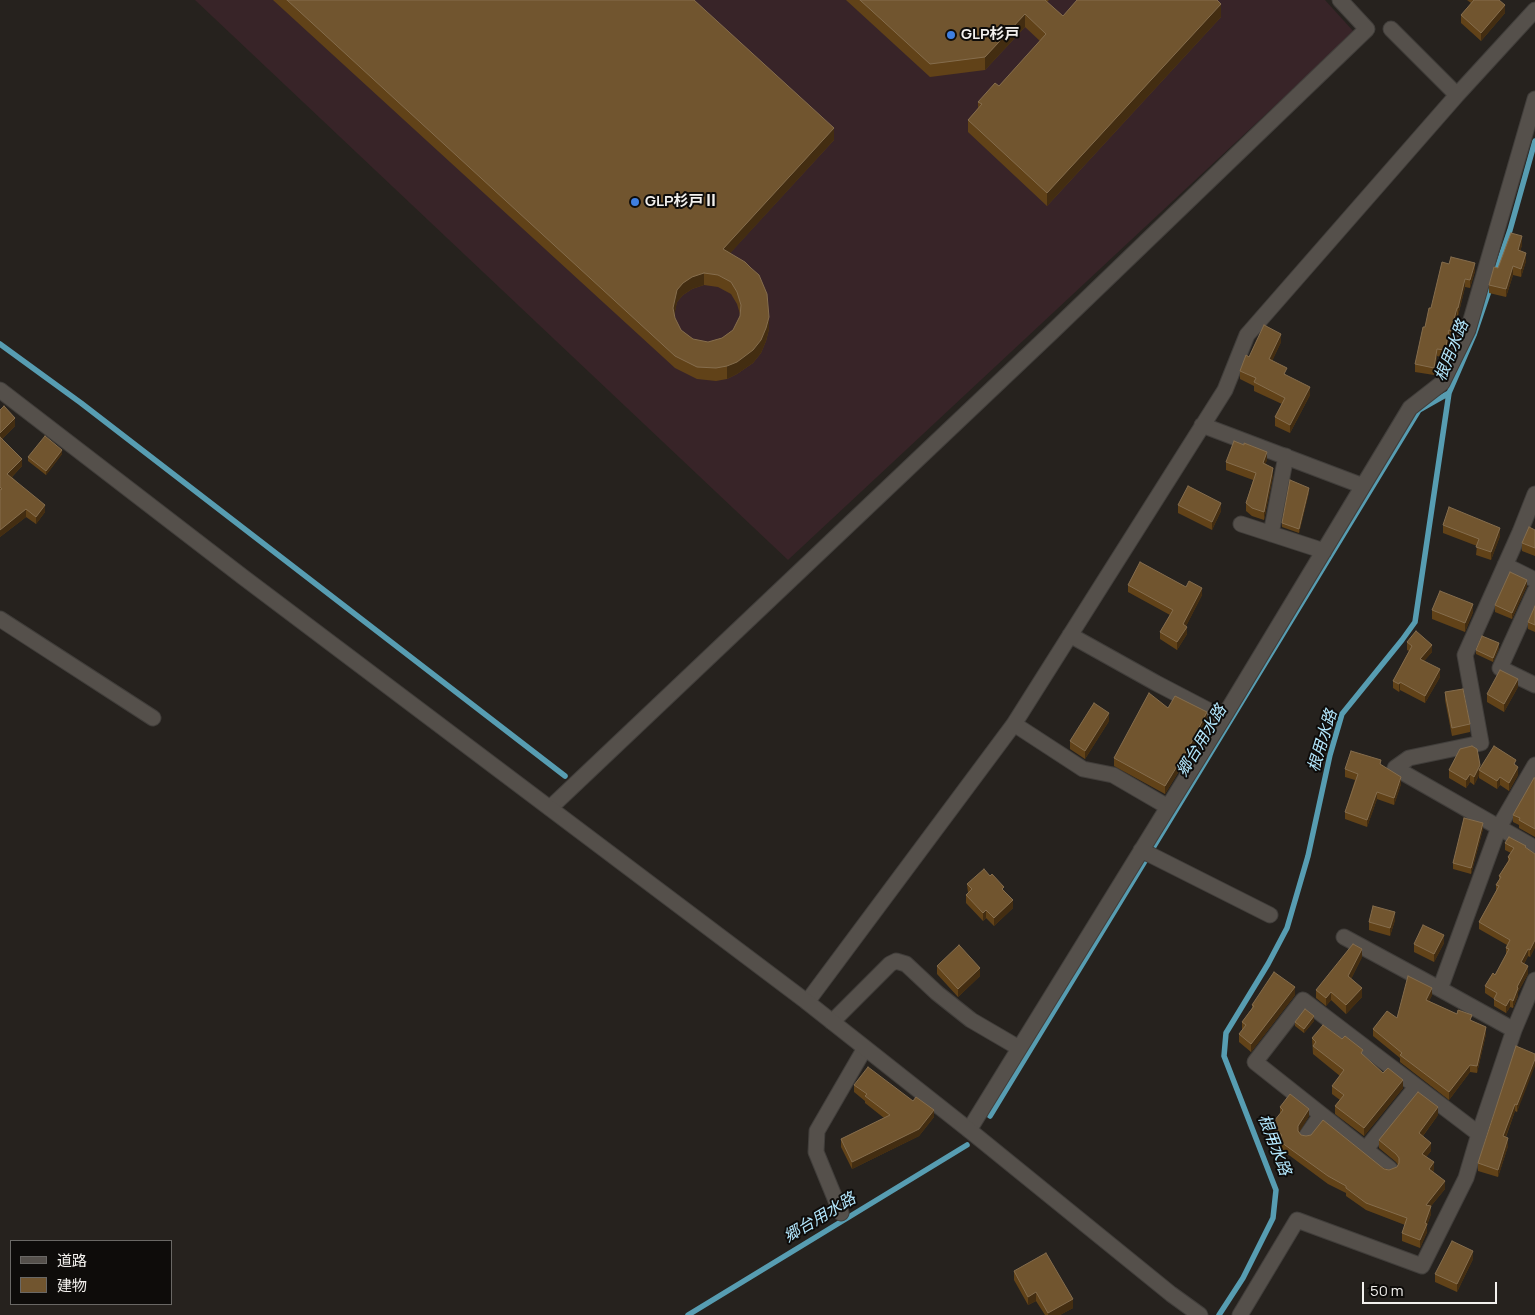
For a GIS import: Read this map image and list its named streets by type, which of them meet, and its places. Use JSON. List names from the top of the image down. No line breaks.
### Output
{"water":["根用水路","郷台用水路"],"places":["GLP杉戸","GLP杉戸Ⅱ"],"legend":["道路","建物"],"scale_bar":"50 m"}
